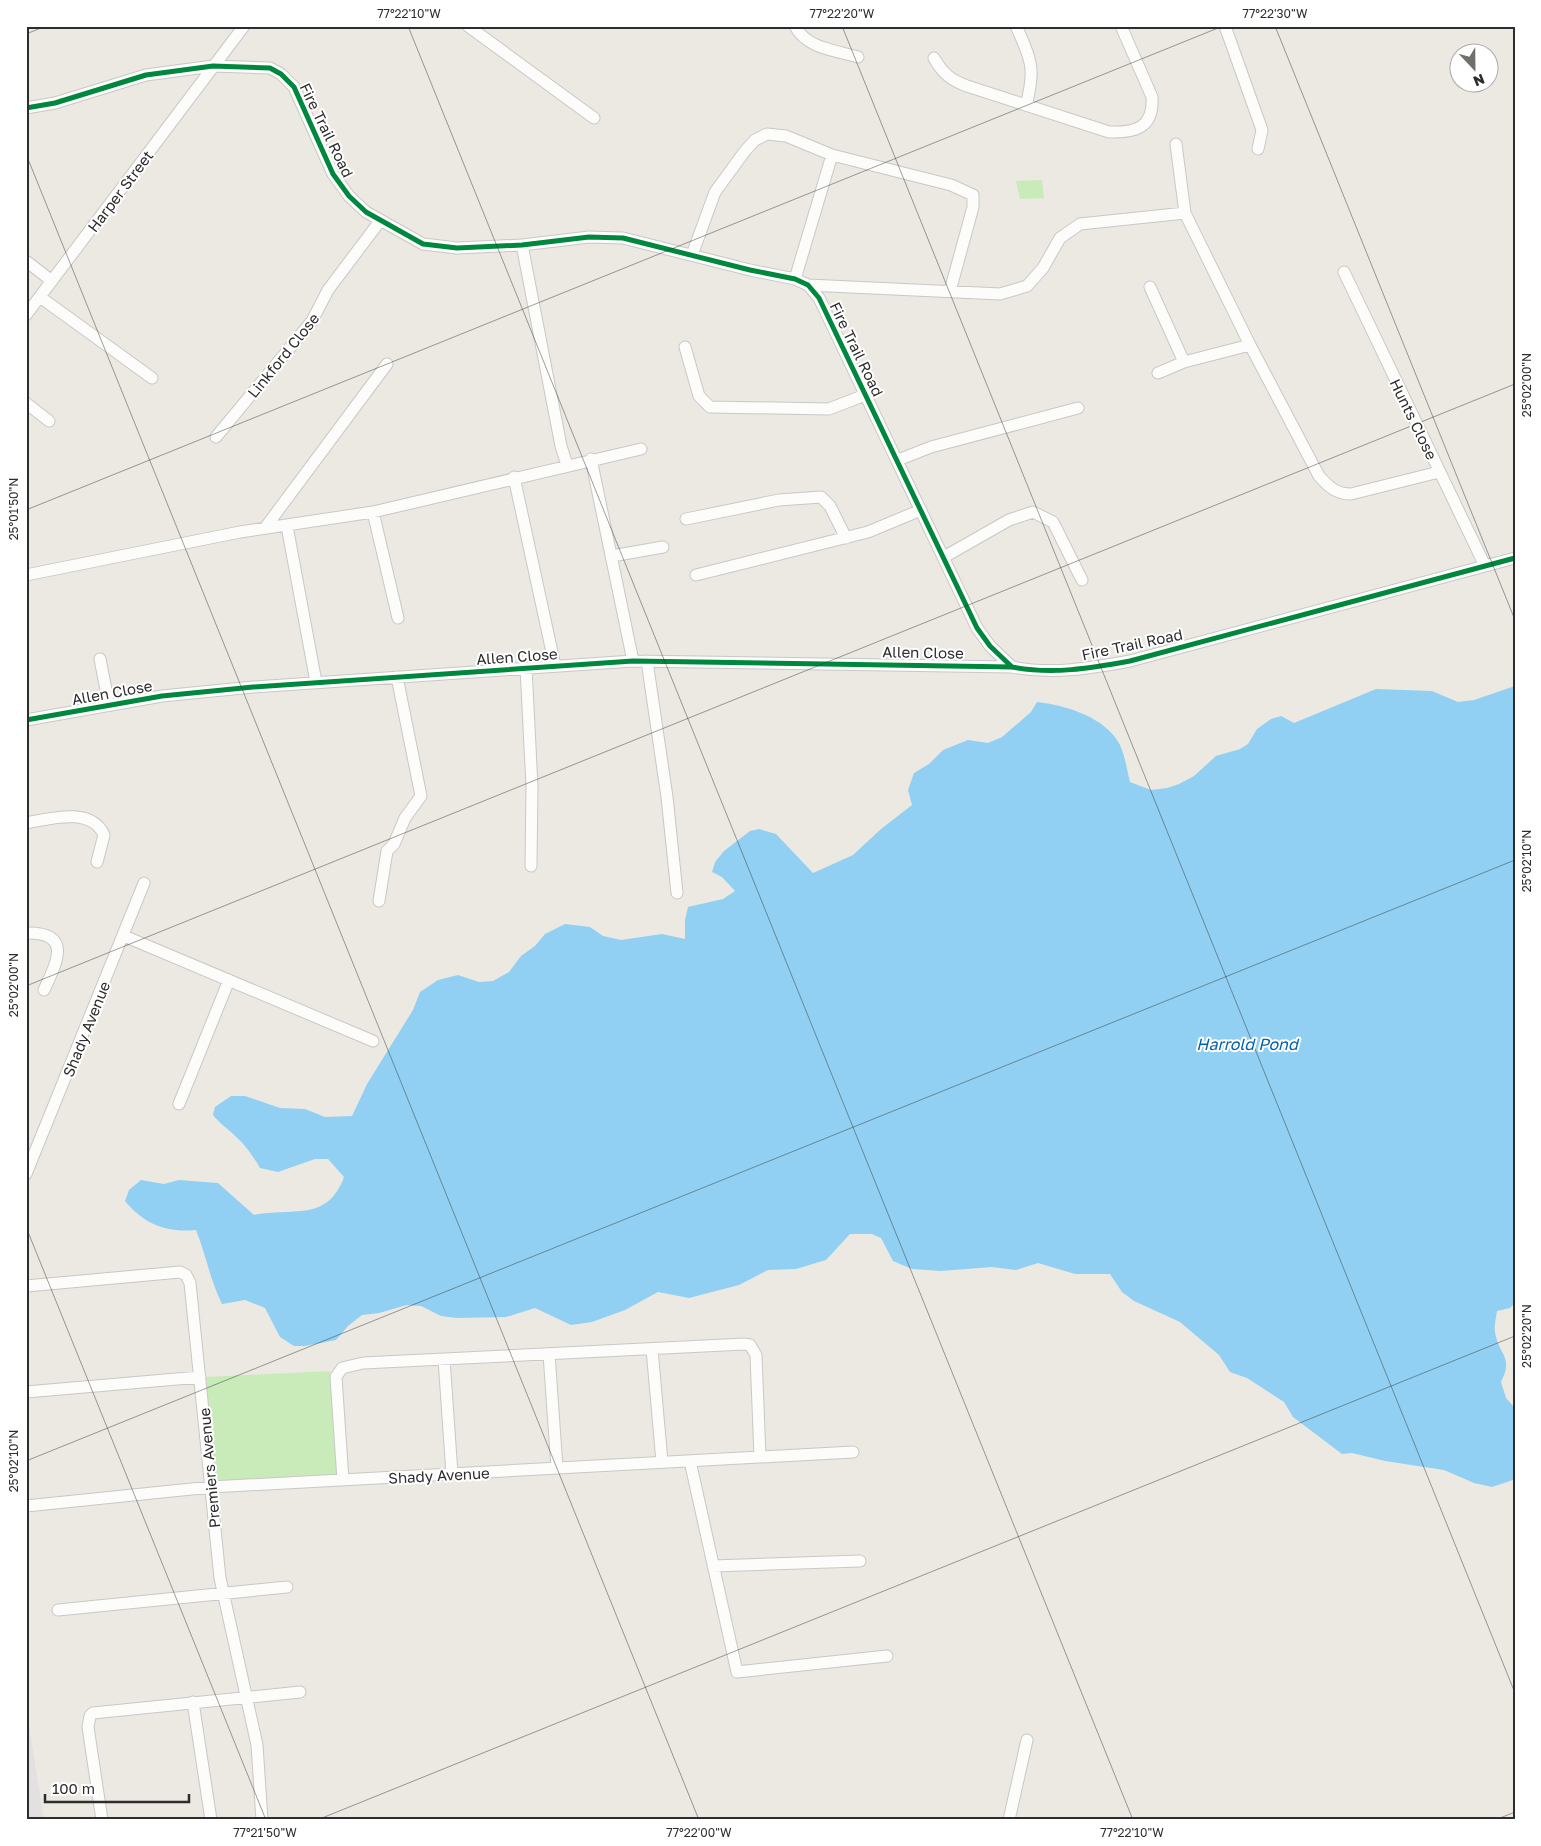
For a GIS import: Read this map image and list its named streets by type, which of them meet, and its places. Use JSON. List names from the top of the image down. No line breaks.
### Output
{"streets":{"street":["Fire Trail Road","Harper Street","Linkford Close","Hunts Close","Allen Close","Shady Avenue","Premiers Avenue"]},"crossings":[["Fire Trail Road","Harper Street"],["Fire Trail Road","Linkford Close"],["Fire Trail Road","Hunts Close"],["Fire Trail Road","Allen Close"],["Shady Avenue","Premiers Avenue"]],"water":["Harrold Pond"],"scale_bar":"100 m","north":"bottom","coordinates":["77°22'10\"W","77°22'20\"W","77°22'30\"W","25°02'00\"N","25°01'50\"N","25°02'10\"N","25°02'20\"N","77°21'50\"W","77°22'00\"W"]}
